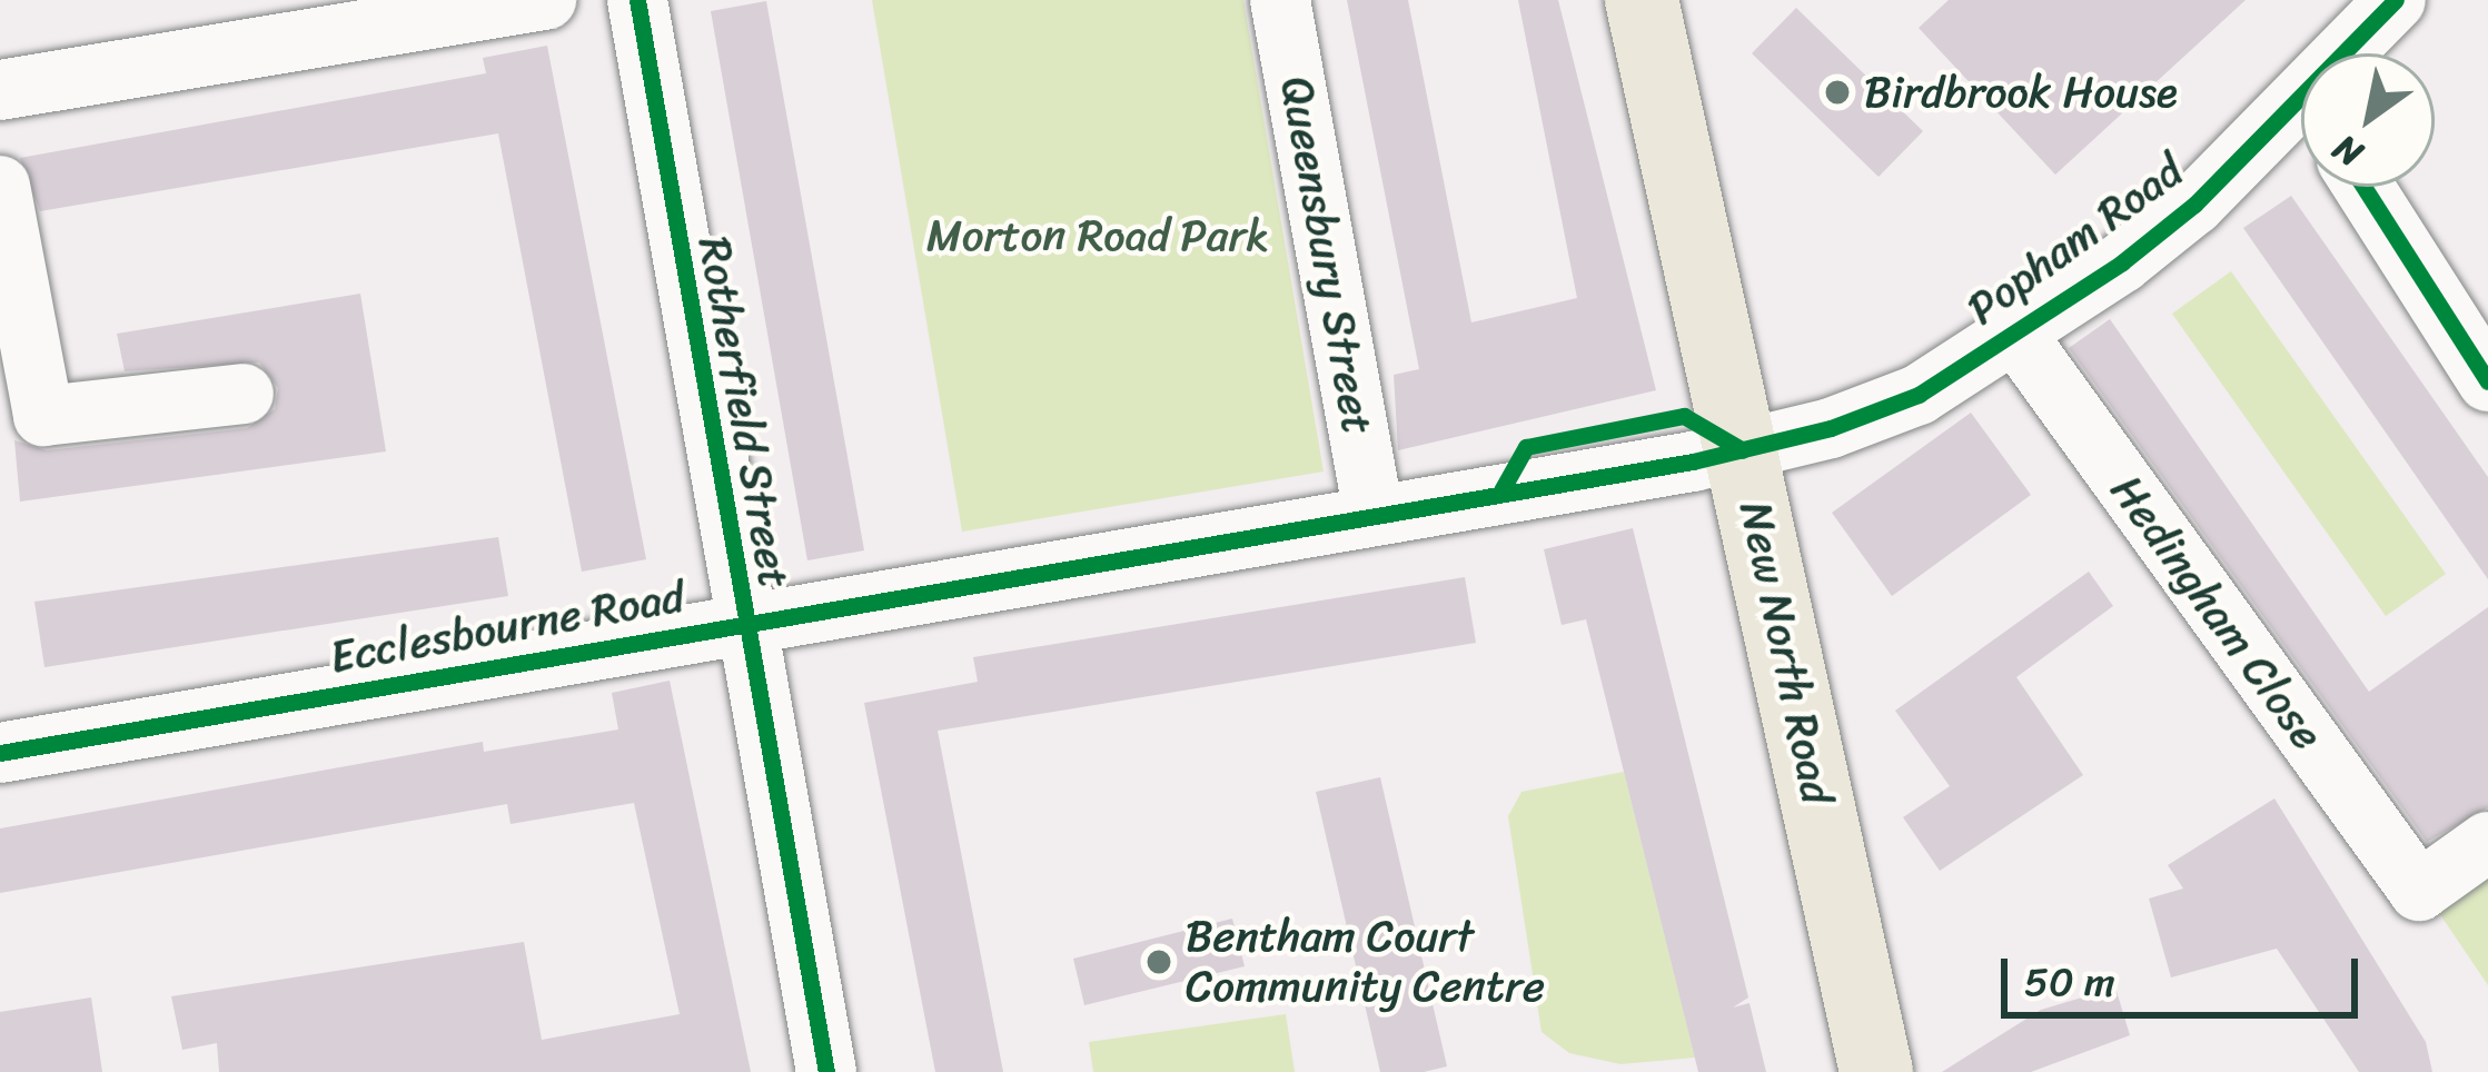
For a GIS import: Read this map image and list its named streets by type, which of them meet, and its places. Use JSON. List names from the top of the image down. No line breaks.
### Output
{"streets":{"main road":["New North Road"],"street":["Popham Road","Queensbury Street","Rotherfield Street","Hedingham Close","Ecclesbourne Road"]},"crossings":[["Popham Road","Hedingham Close"],["Popham Road","Ecclesbourne Road"],["Popham Road","New North Road"],["Queensbury Street","Ecclesbourne Road"],["Rotherfield Street","Ecclesbourne Road"],["Ecclesbourne Road","New North Road"]],"parks":["Morton Road Park"],"places":["Birdbrook House","Bentham Court Community Centre"],"scale_bar":"50 m","north":"bottom left"}
